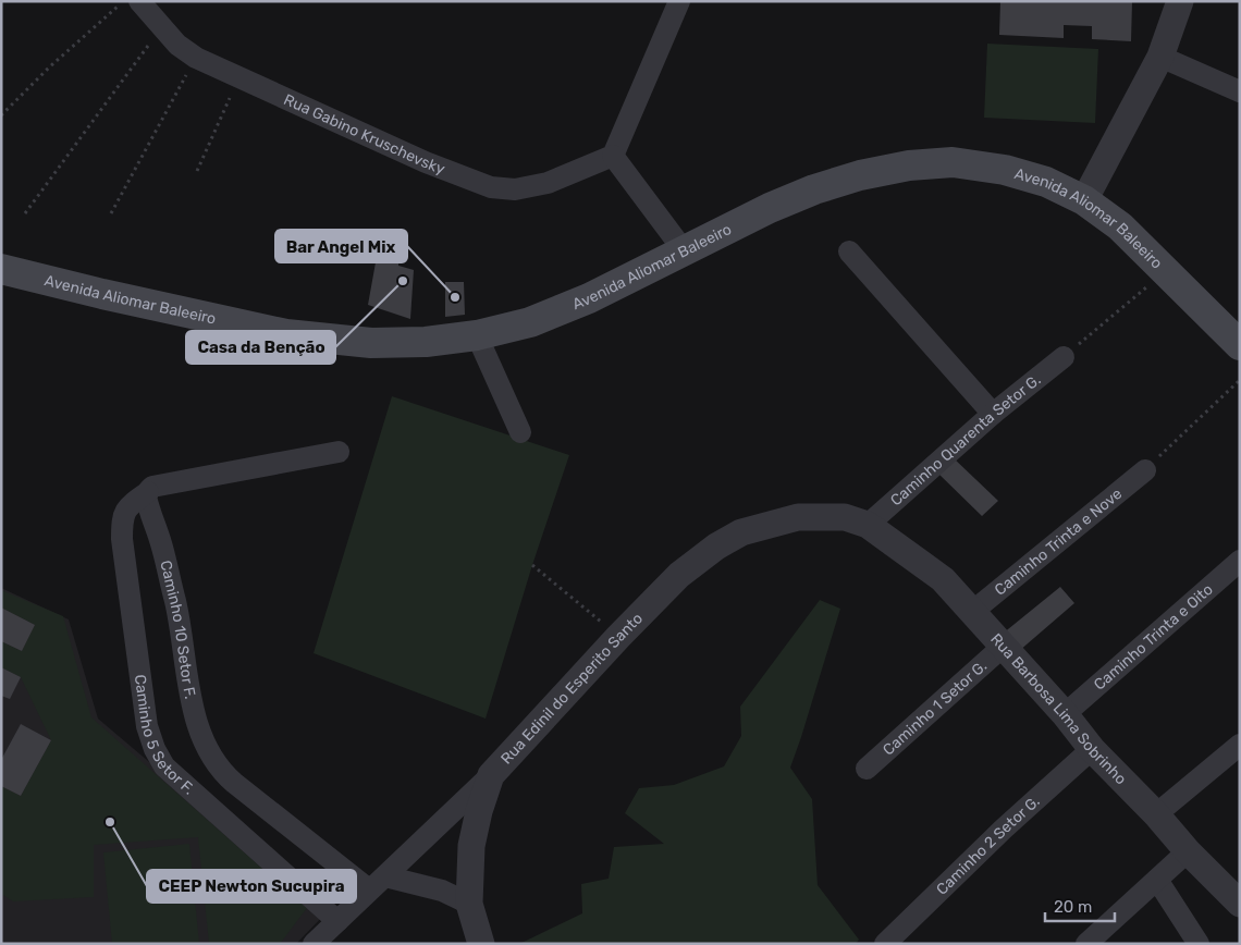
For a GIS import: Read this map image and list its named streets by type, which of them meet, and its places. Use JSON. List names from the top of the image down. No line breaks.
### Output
{"streets":{"main road":["Avenida Aliomar Baleeiro"],"street":["Rua Gabino Kruschevsky","Caminho Quarenta Setor G.","Caminho Trinta e Nove","Caminho 10 Setor F.","Caminho Trinta e Oito","Rua Edinil do Esperito Santo","Caminho 1 Setor G.","Rua Barbosa Lima Sobrinho","Caminho 5 Setor F.","Caminho 2 Setor G."]},"crossings":[["Caminho Quarenta Setor G.","Rua Edinil do Esperito Santo"],["Caminho Quarenta Setor G.","Rua Barbosa Lima Sobrinho"],["Caminho Trinta e Nove","Rua Barbosa Lima Sobrinho"],["Caminho 10 Setor F.","Rua Edinil do Esperito Santo"],["Caminho 10 Setor F.","Caminho 5 Setor F."],["Caminho Trinta e Oito","Rua Barbosa Lima Sobrinho"],["Rua Edinil do Esperito Santo","Rua Barbosa Lima Sobrinho"],["Rua Edinil do Esperito Santo","Caminho 5 Setor F."],["Caminho 1 Setor G.","Rua Barbosa Lima Sobrinho"],["Rua Barbosa Lima Sobrinho","Caminho 2 Setor G."]],"places":["Casa da Benção","Bar Angel Mix","CEEP Newton Sucupira"],"scale_bar":"20 m"}
